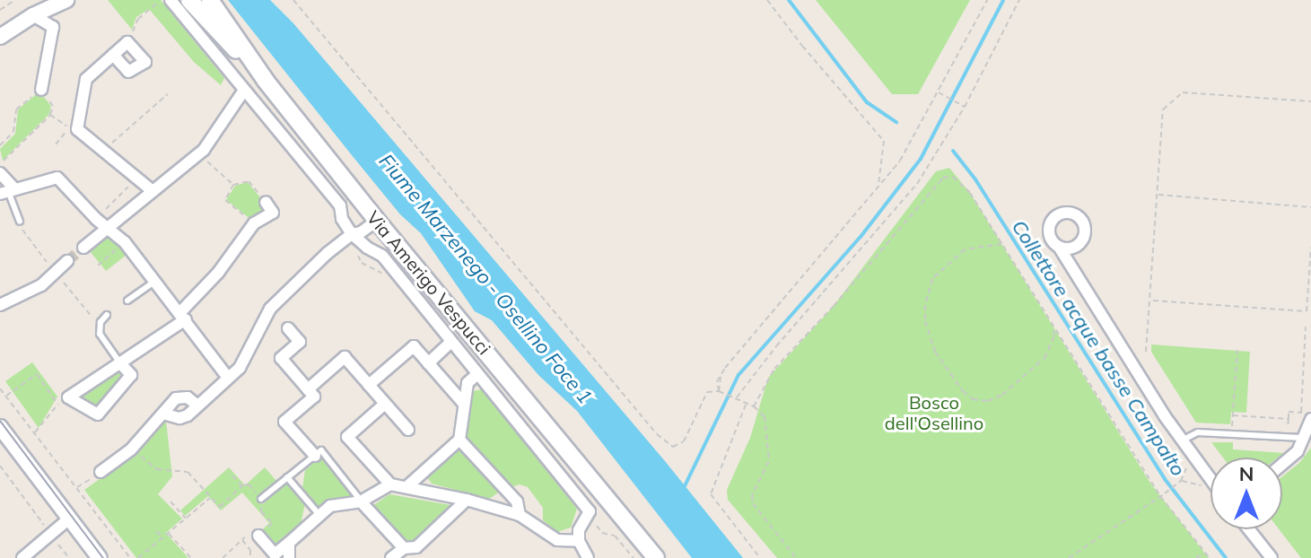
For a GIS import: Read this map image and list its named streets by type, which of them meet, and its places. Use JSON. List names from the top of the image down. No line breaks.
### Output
{"streets":{"main road":["Via Amerigo Vespucci"]},"water":["Fiume Marzenego - Osellino Foce 1","Collettore acque basse Campalto"],"parks":["Bosco dell'Osellino"],"north":"top"}
